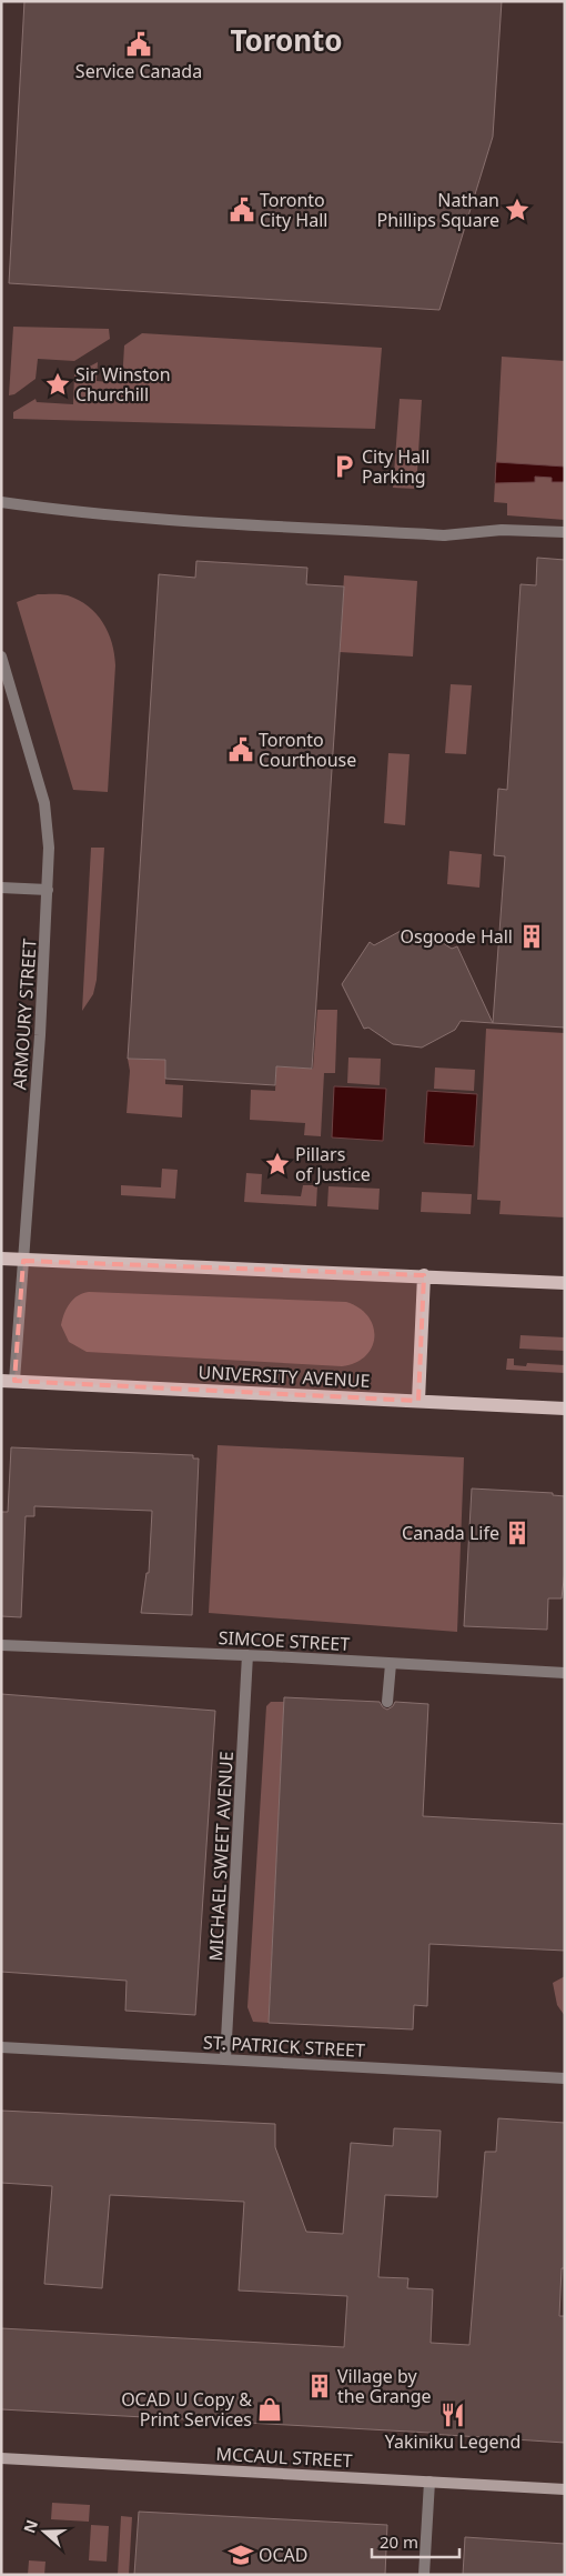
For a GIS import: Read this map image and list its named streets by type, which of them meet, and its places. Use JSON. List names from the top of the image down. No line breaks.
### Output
{"streets":{"main road":["UNIVERSITY AVENUE"],"street":["ARMOURY STREET","SIMCOE STREET","MICHAEL SWEET AVENUE","ST. PATRICK STREET","MCCAUL STREET"]},"crossings":[["ARMOURY STREET","UNIVERSITY AVENUE"],["SIMCOE STREET","MICHAEL SWEET AVENUE"],["MICHAEL SWEET AVENUE","ST. PATRICK STREET"]],"districts":["Toronto"],"places":{"public building":["Service Canada","Toronto City Hall","Toronto Courthouse"],"place":["Nathan Phillips Square","Sir Winston Churchill","Pillars of Justice"],"parking":["City Hall Parking"],"building":["Osgoode Hall","Canada Life","Village by the Grange"],"shop":["OCAD U Copy & Print Services"],"restaurant":["Yakiniku Legend"],"school or university":["OCAD"]},"scale_bar":"20 m","north":"left"}
